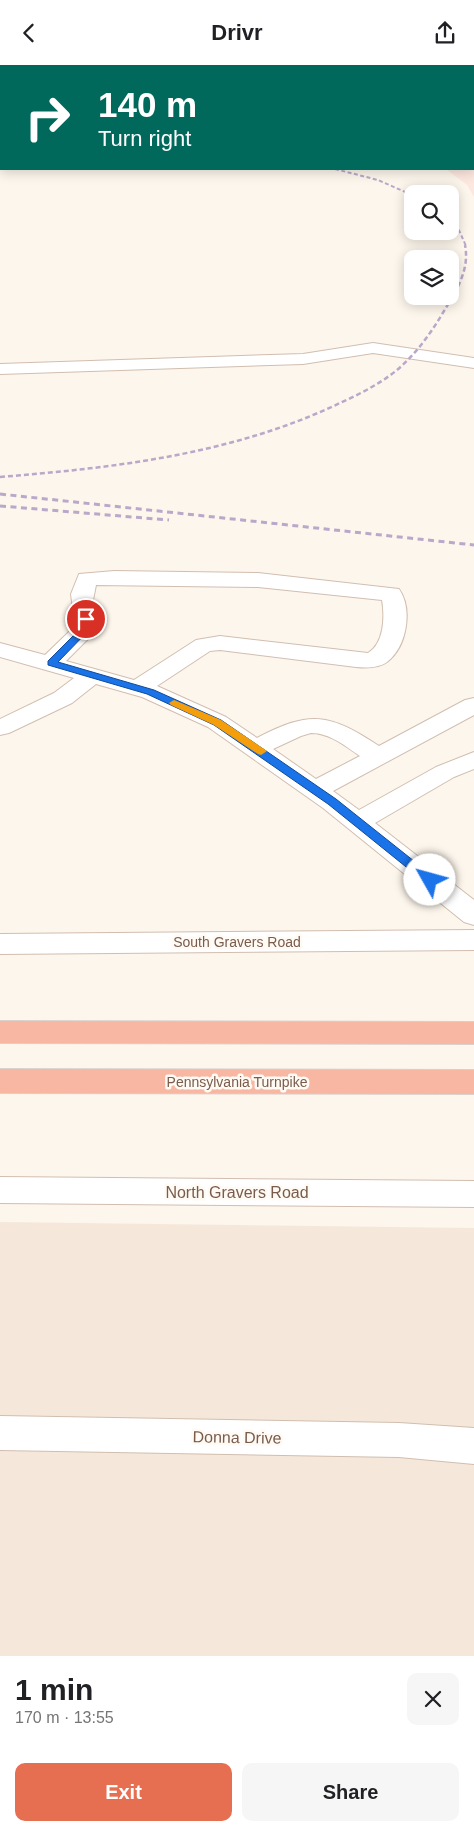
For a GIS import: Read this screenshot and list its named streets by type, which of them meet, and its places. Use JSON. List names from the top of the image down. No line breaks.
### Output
{"streets":{"highway":["Pennsylvania Turnpike"],"street":["South Gravers Road","North Gravers Road","Donna Drive"]},"page":{"header":"Drivr","turn":["140 m","Turn right"],"heading":["1 min","170 m · 13:55"],"buttons":["Exit","Share"]}}
